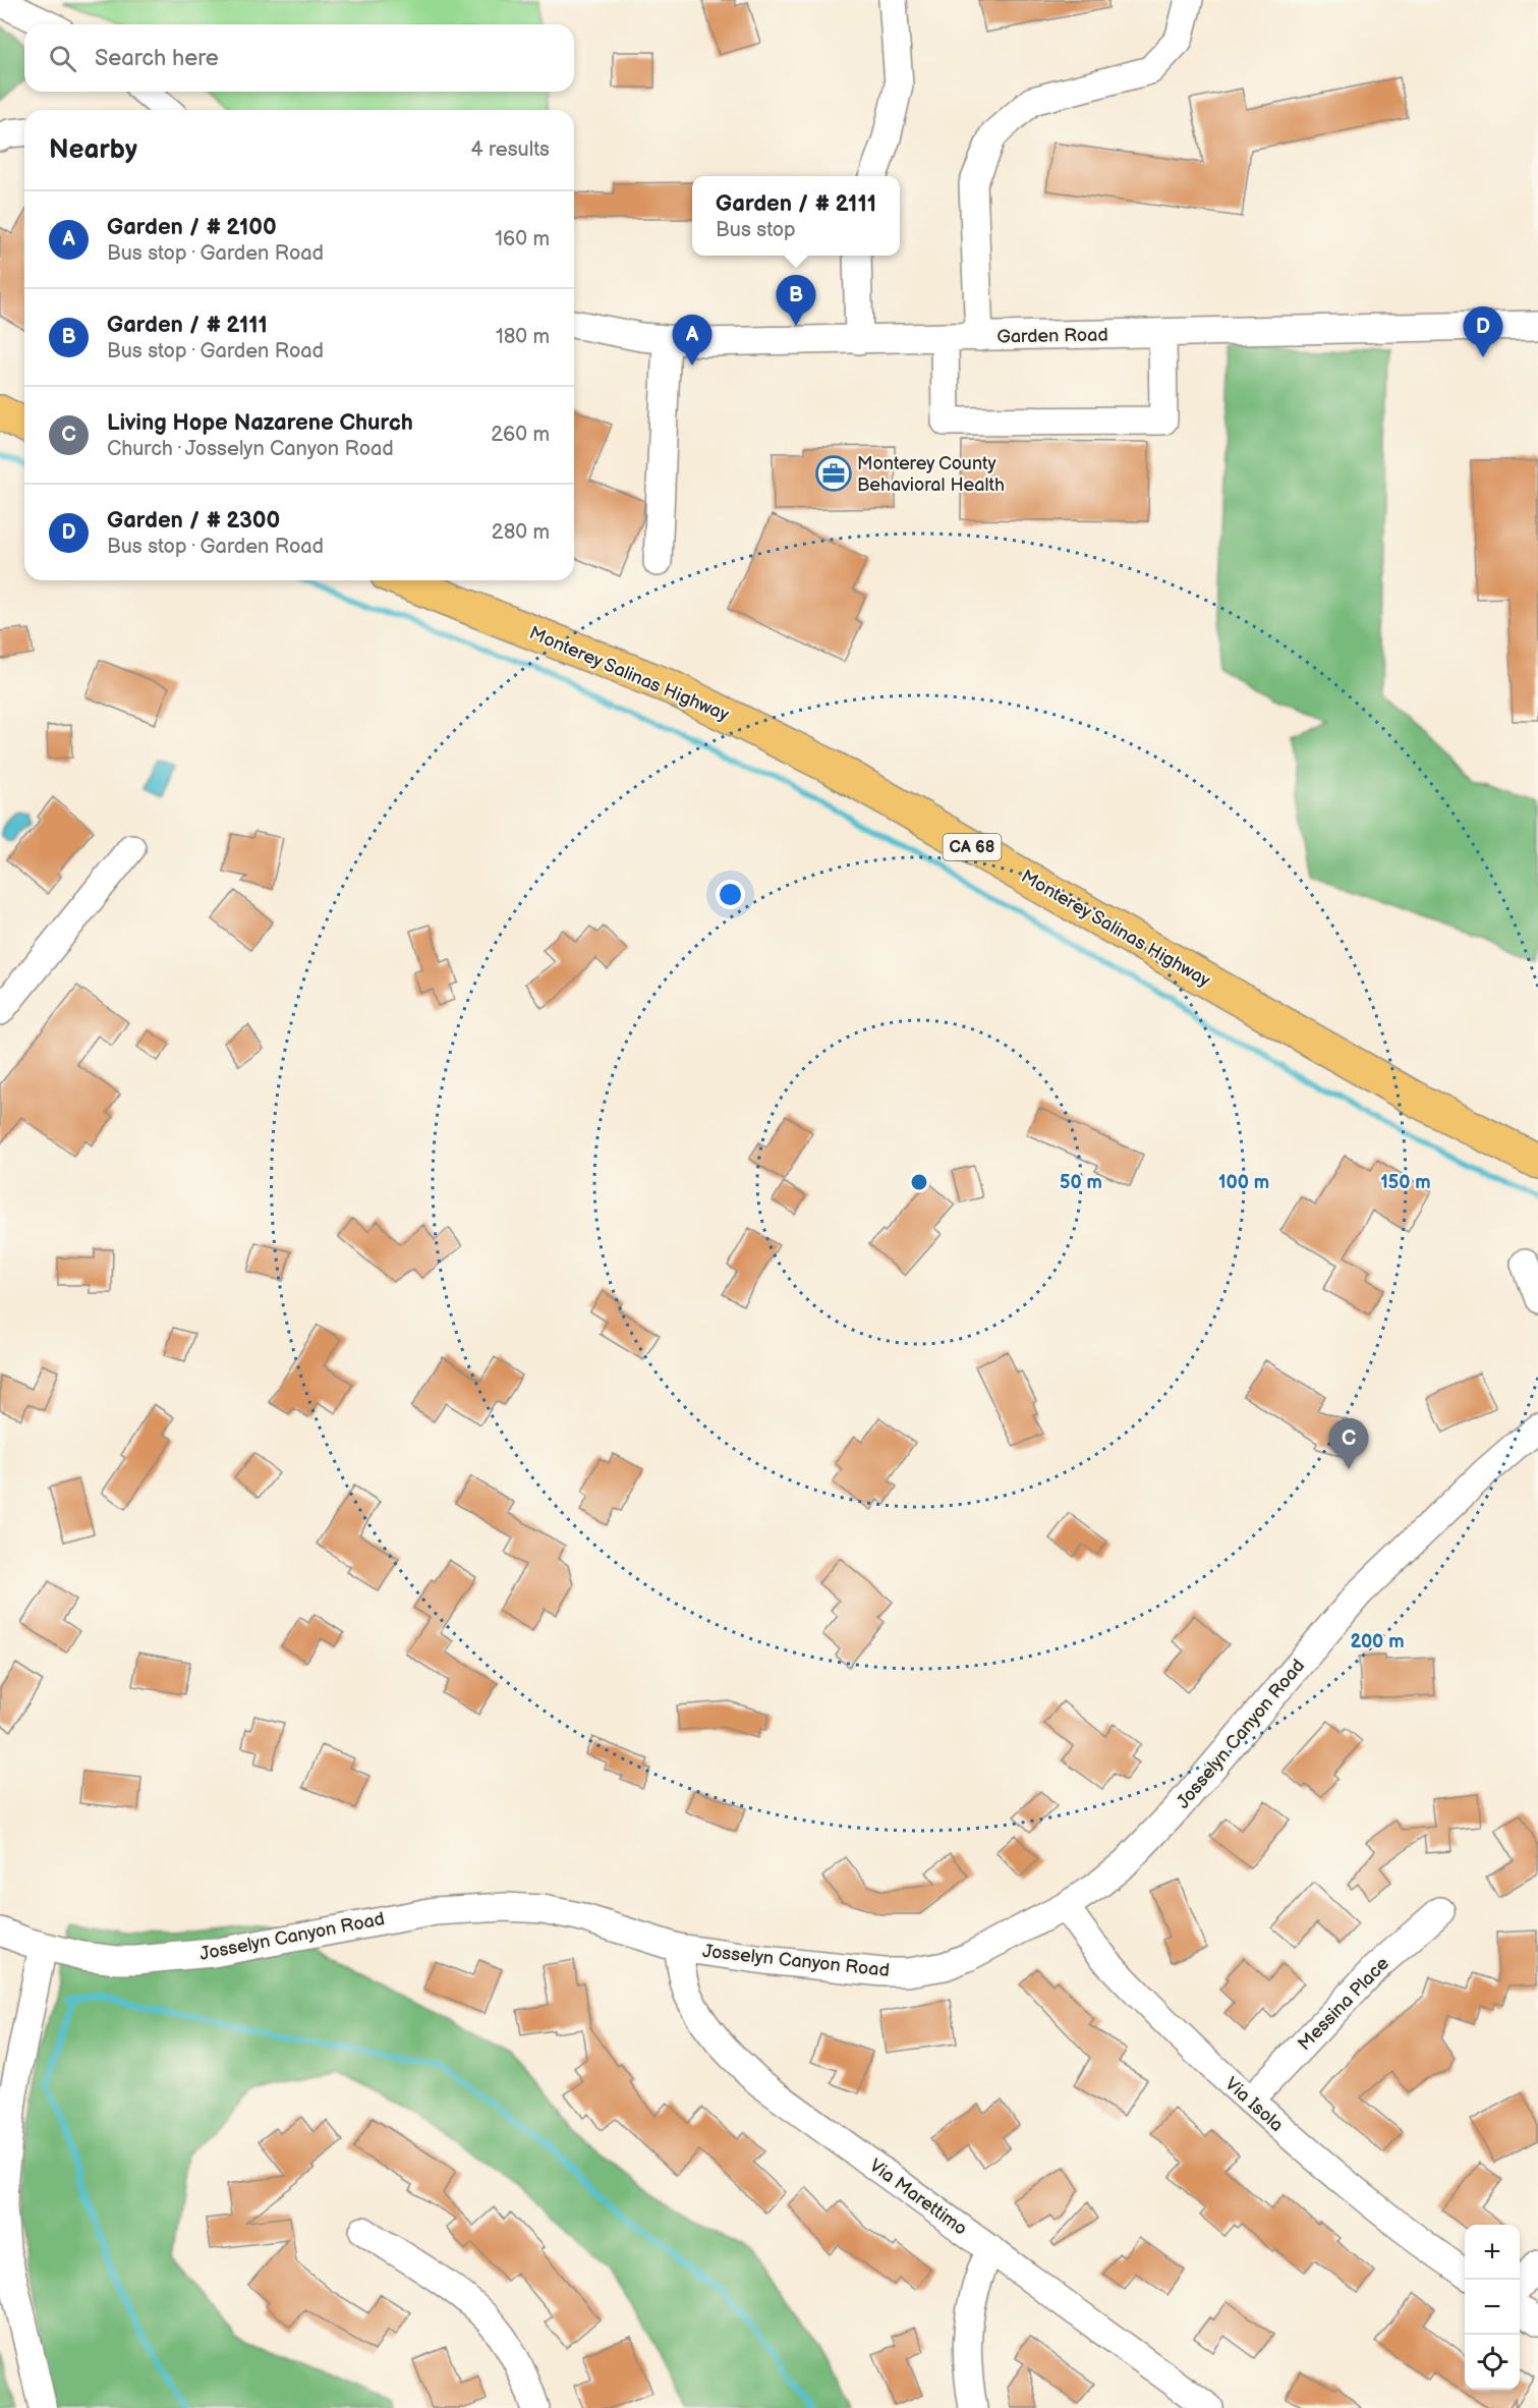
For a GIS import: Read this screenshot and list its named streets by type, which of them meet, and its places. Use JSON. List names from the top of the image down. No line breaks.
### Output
{"streets":{"highway":["Monterey Salinas Highway","CA 68"],"street":["Garden Road","Josselyn Canyon Road","Messina Place","Via Isola","Via Marettimo"]},"crossings":[["Josselyn Canyon Road","Via Isola"],["Josselyn Canyon Road","Via Marettimo"],["Messina Place","Via Isola"]],"places":{"office":["Monterey County Behavioral Health"]},"page":{"search":"Search here","heading":["Nearby","4 results"],"popup":["Garden / # 2111","Bus stop"],"list":[{"mark":"A","name":"Garden / # 2100","note":"Bus stop · Garden Road","value":"160 m"},{"mark":"B","name":"Garden / # 2111","note":"Bus stop · Garden Road","value":"180 m"},{"mark":"C","name":"Living Hope Nazarene Church","note":"Church · Josselyn Canyon Road","value":"260 m"},{"mark":"D","name":"Garden / # 2300","note":"Bus stop · Garden Road","value":"280 m"}],"pins":["B","D","A","C"],"map_buttons":["+","−"]},"rings":["50 m","100 m","150 m","200 m"]}
